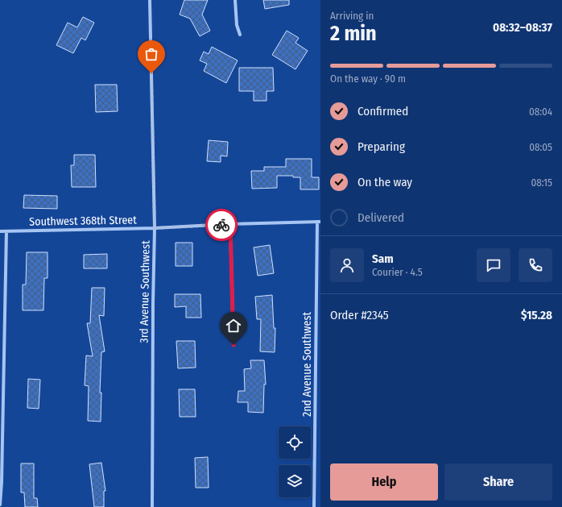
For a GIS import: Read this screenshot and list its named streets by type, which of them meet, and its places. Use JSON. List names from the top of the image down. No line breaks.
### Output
{"streets":{"street":["Southwest 368th Street","3rd Avenue Southwest","2nd Avenue Southwest"]},"crossings":[["Southwest 368th Street","3rd Avenue Southwest"],["Southwest 368th Street","2nd Avenue Southwest"]],"page":{"heading":["2 min","Arriving in","08:32–08:37"],"panel":["Sam","Courier · 4.5","Order #2345","$15.28"],"bar":"On the way · 90 m","list":[["Confirmed","08:04"],["Preparing","08:05"],["On the way","08:15"],"Delivered"],"buttons":["Help","Share"]}}
